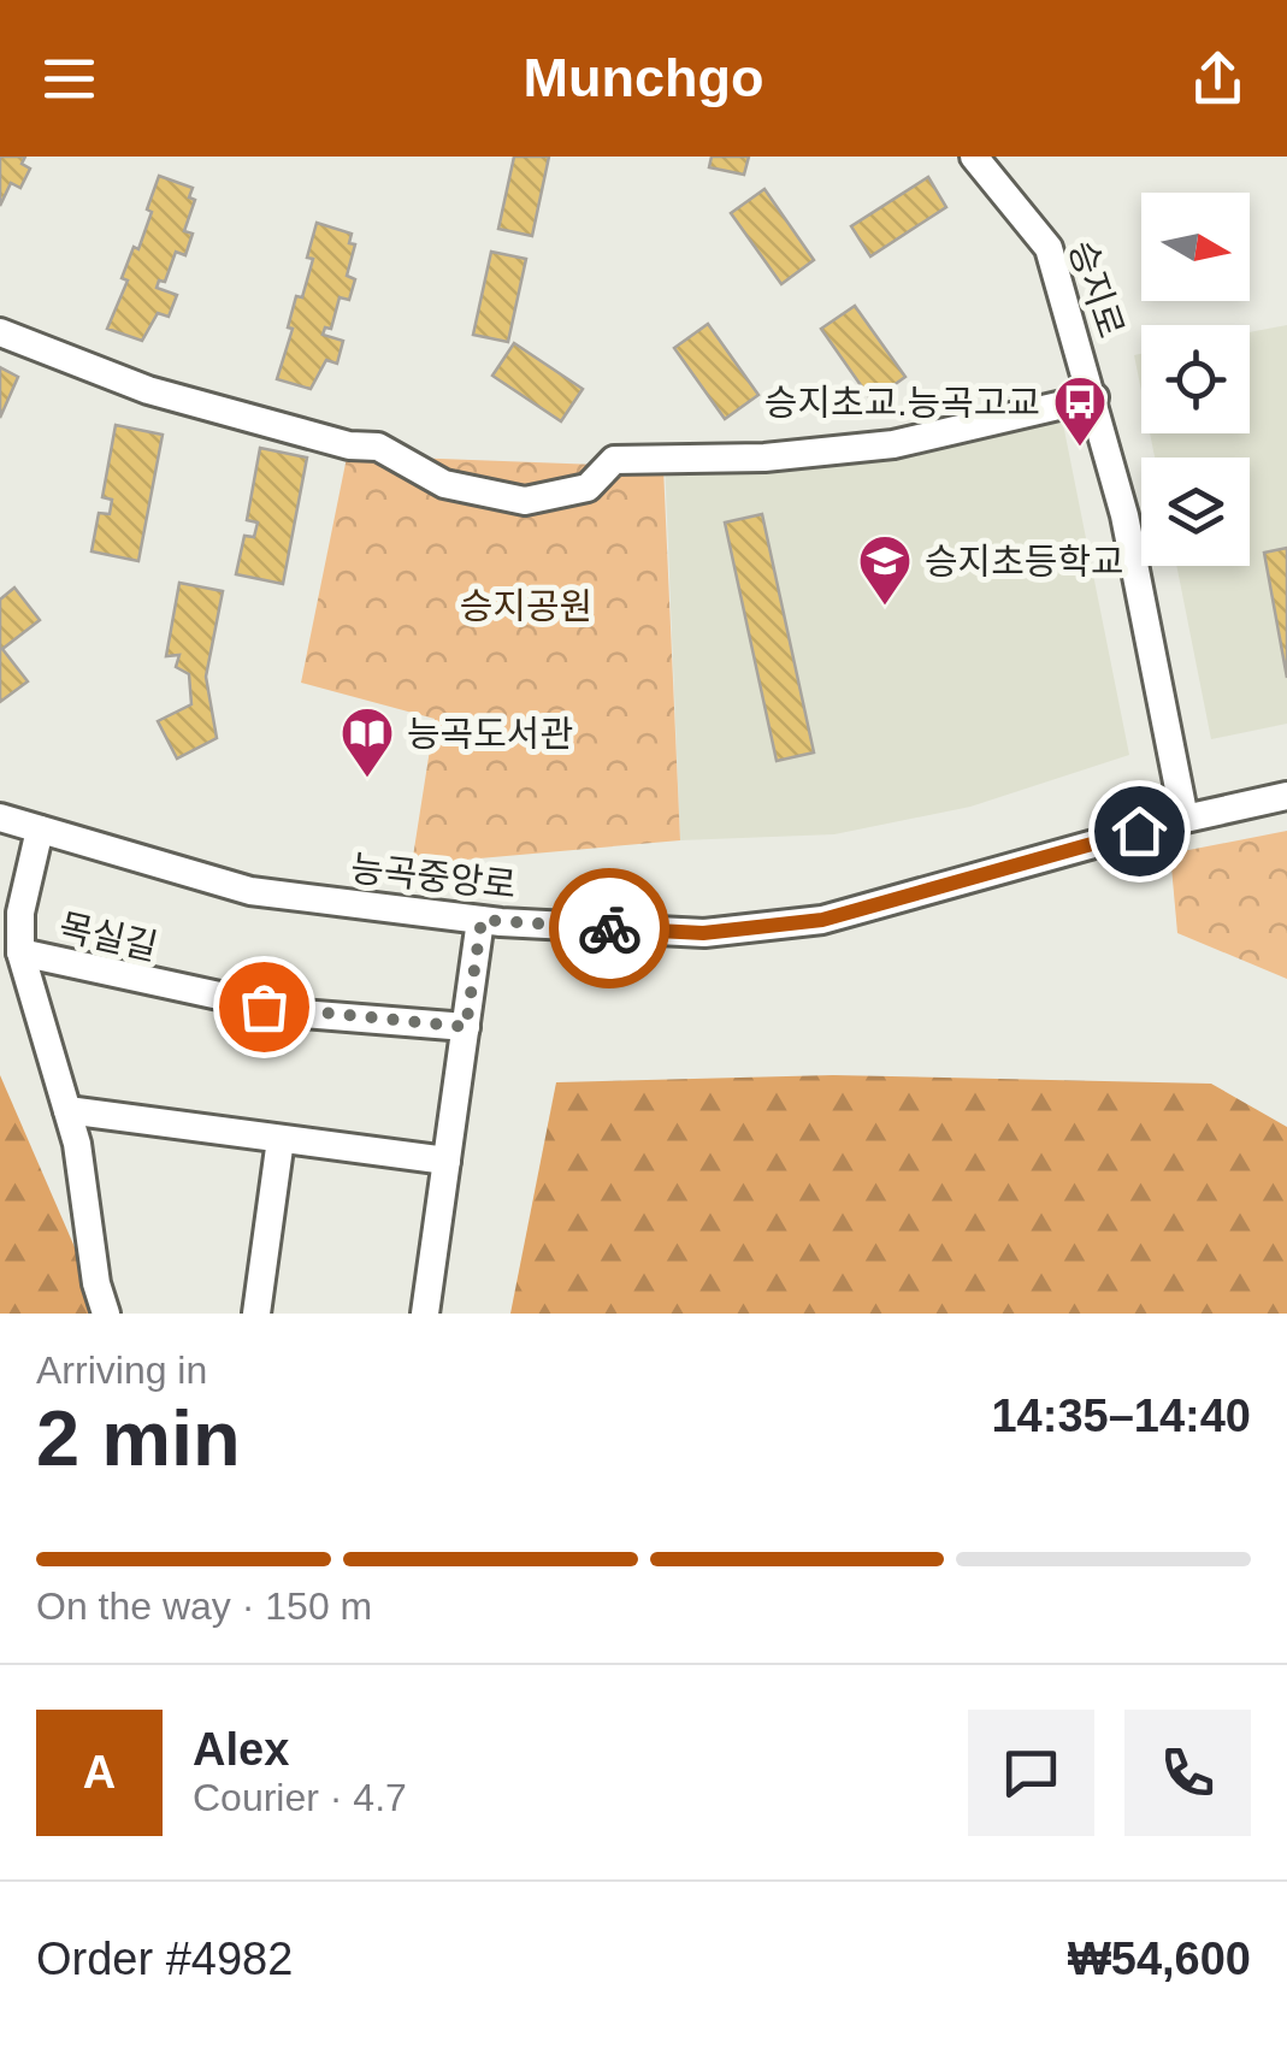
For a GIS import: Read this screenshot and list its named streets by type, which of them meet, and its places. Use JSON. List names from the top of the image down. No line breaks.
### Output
{"streets":{"street":["승지로","능곡중앙로","목실길"]},"crossings":[["승지로","능곡중앙로"],["능곡중앙로","목실길"]],"parks":["승지공원"],"places":{"bus stop":["승지초교.능곡고교"],"school or university":["승지초등학교"],"library":["능곡도서관"]},"north":"right","page":{"header":"Munchgo","heading":["2 min","Arriving in","14:35–14:40"],"panel":["Alex","Courier · 4.7","Order #4982","₩54,600"],"bar":"On the way · 150 m","round":"A"}}
